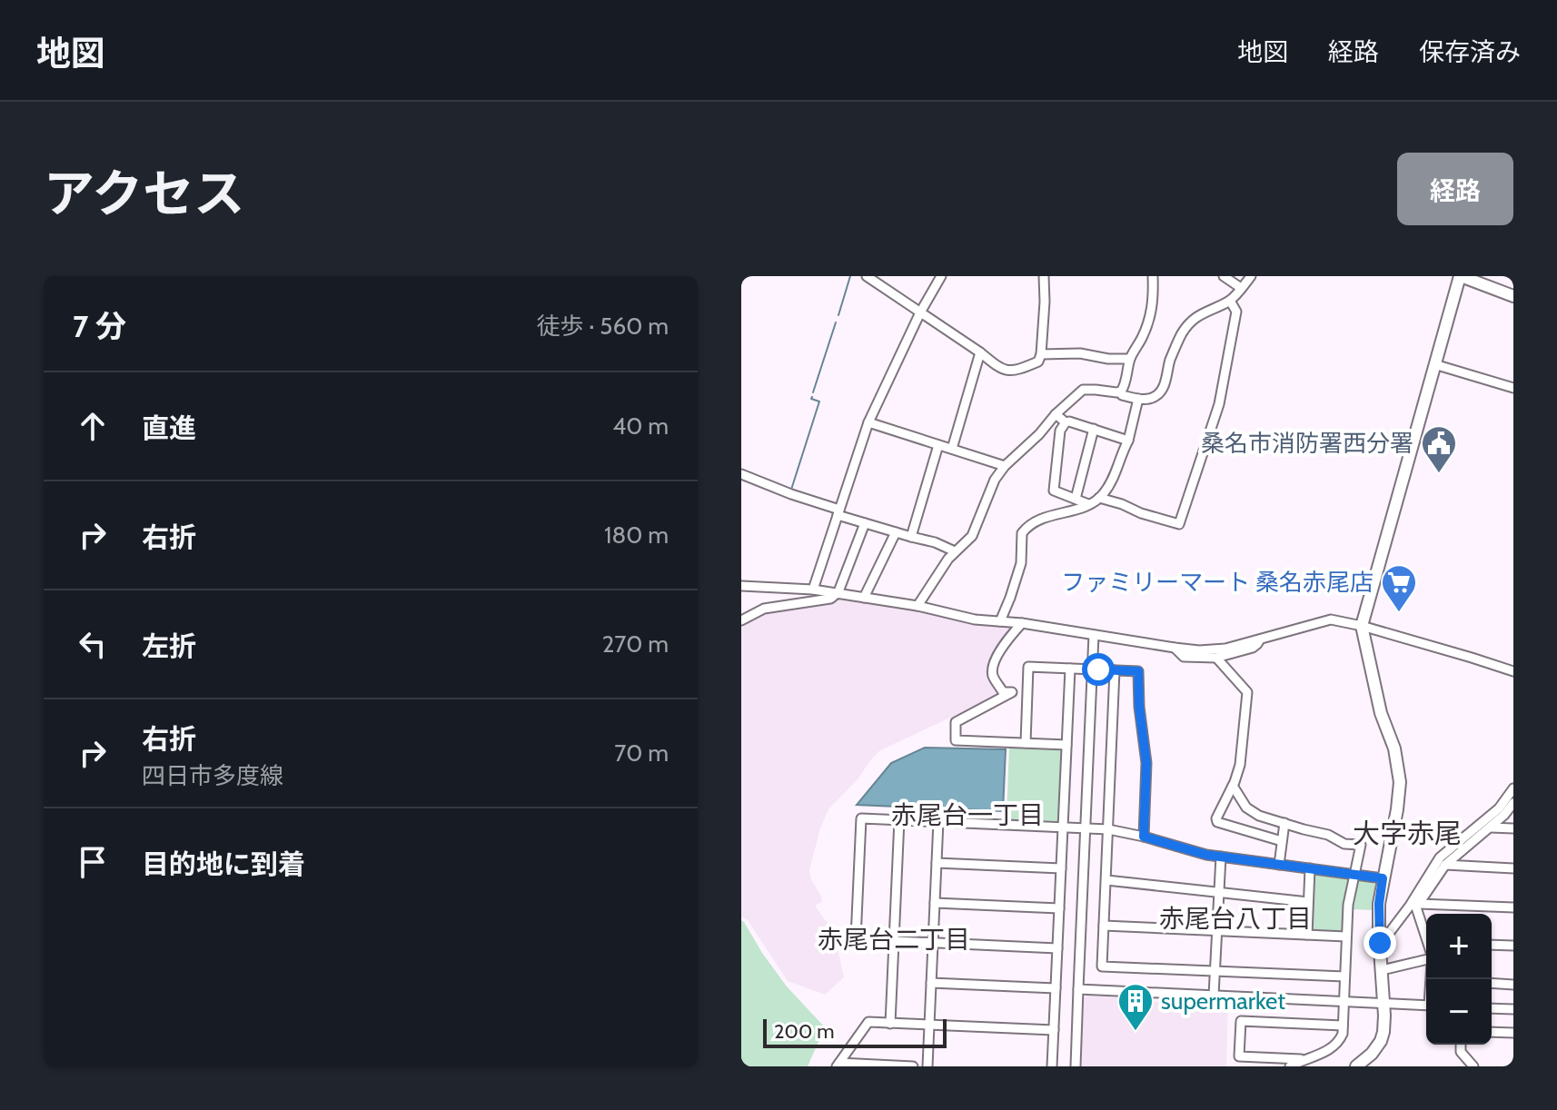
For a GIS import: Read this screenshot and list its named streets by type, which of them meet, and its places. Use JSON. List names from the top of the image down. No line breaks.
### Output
{"districts":["赤尾台一丁目","大字赤尾","赤尾台八丁目","赤尾台二丁目"],"places":{"public building":["桑名市消防署西分署"],"supermarket":["ファミリーマート 桑名赤尾店"],"building":["supermarket"]},"scale_bar":"200 m","page":{"header":"地図","nav":["地図","経路","保存済み"],"title":"アクセス","buttons":"経路","heading":["7 分","徒歩 · 560 m"],"list":[["直進","40 m"],["右折","180 m"],["左折","270 m"],["右折","四日市多度線","70 m"],"目的地に到着"],"map_buttons":["+","−"],"scale":"200 m"}}
